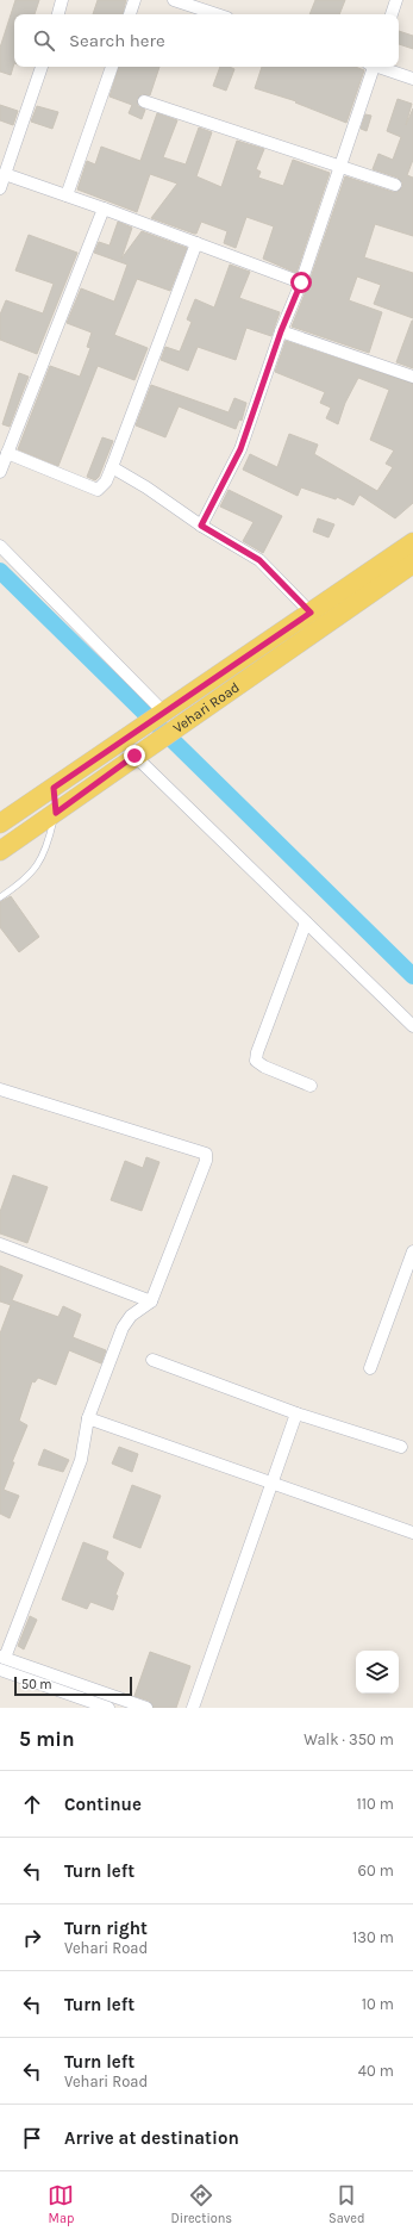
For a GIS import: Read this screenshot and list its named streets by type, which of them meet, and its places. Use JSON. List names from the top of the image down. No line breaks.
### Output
{"streets":{"main road":["Vehari Road"]},"scale_bar":"50 m","page":{"search":"Search here","scale":"50 m","heading":["5 min","Walk · 350 m"],"list":[["Continue","110 m"],["Turn left","60 m"],["Turn right","Vehari Road","130 m"],["Turn left","10 m"],["Turn left","Vehari Road","40 m"],"Arrive at destination"],"nav":["Map","Directions","Saved"]}}
